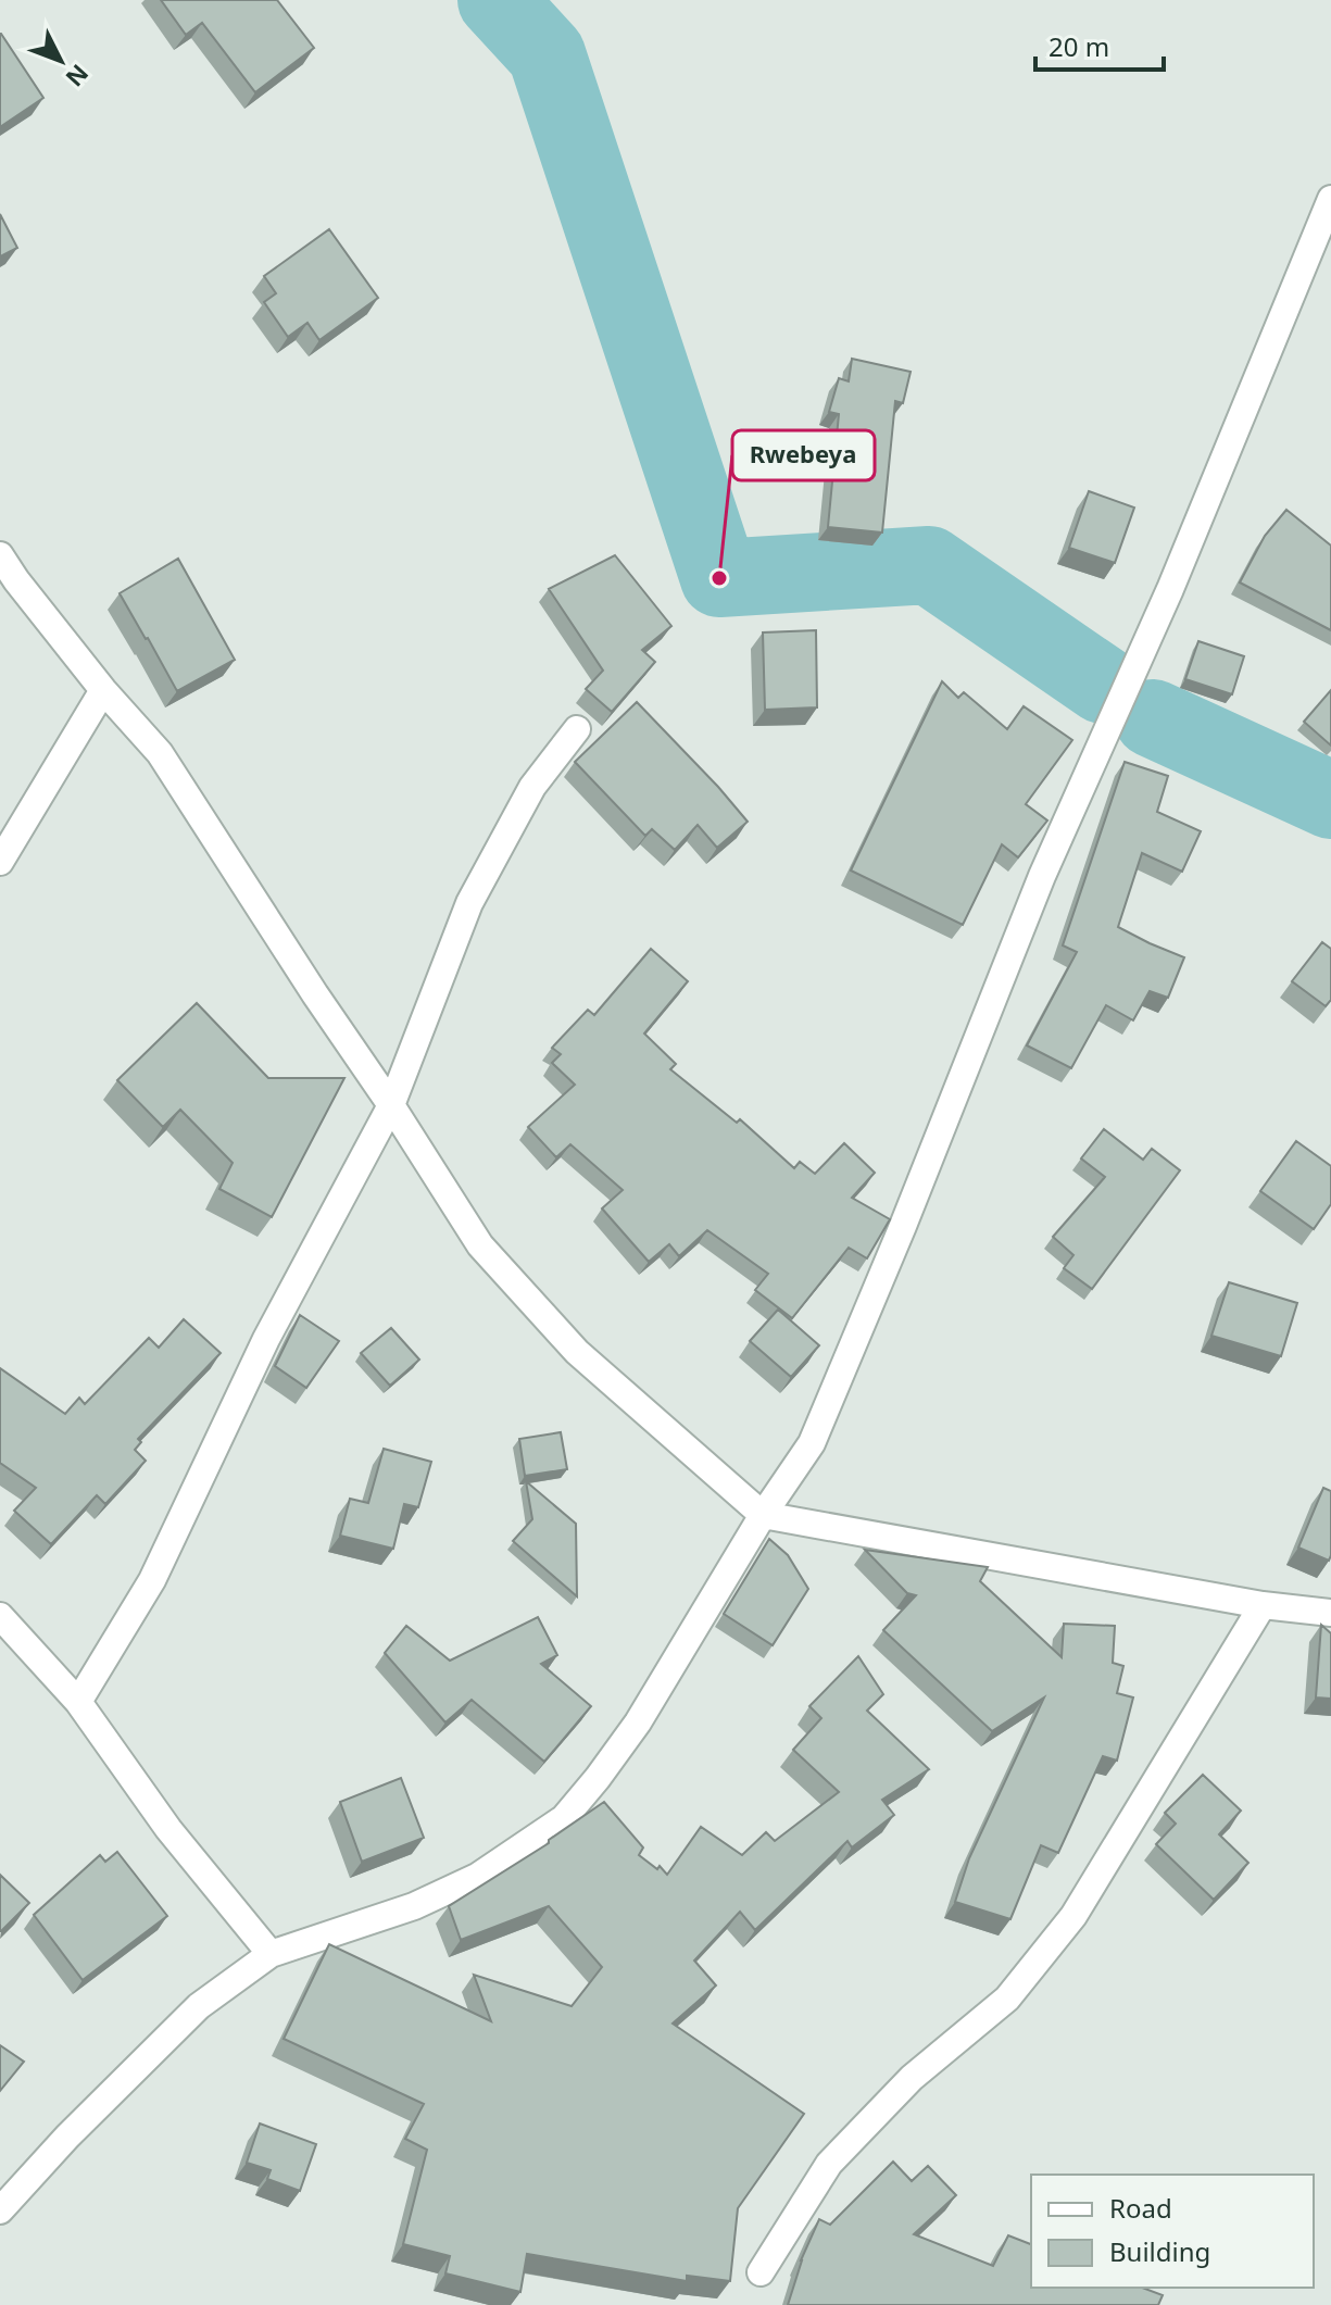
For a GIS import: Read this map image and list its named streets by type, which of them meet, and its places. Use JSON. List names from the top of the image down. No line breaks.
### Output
{"places":["Rwebeya"],"legend":["Road","Building"],"scale_bar":"20 m","north":"bottom right"}
